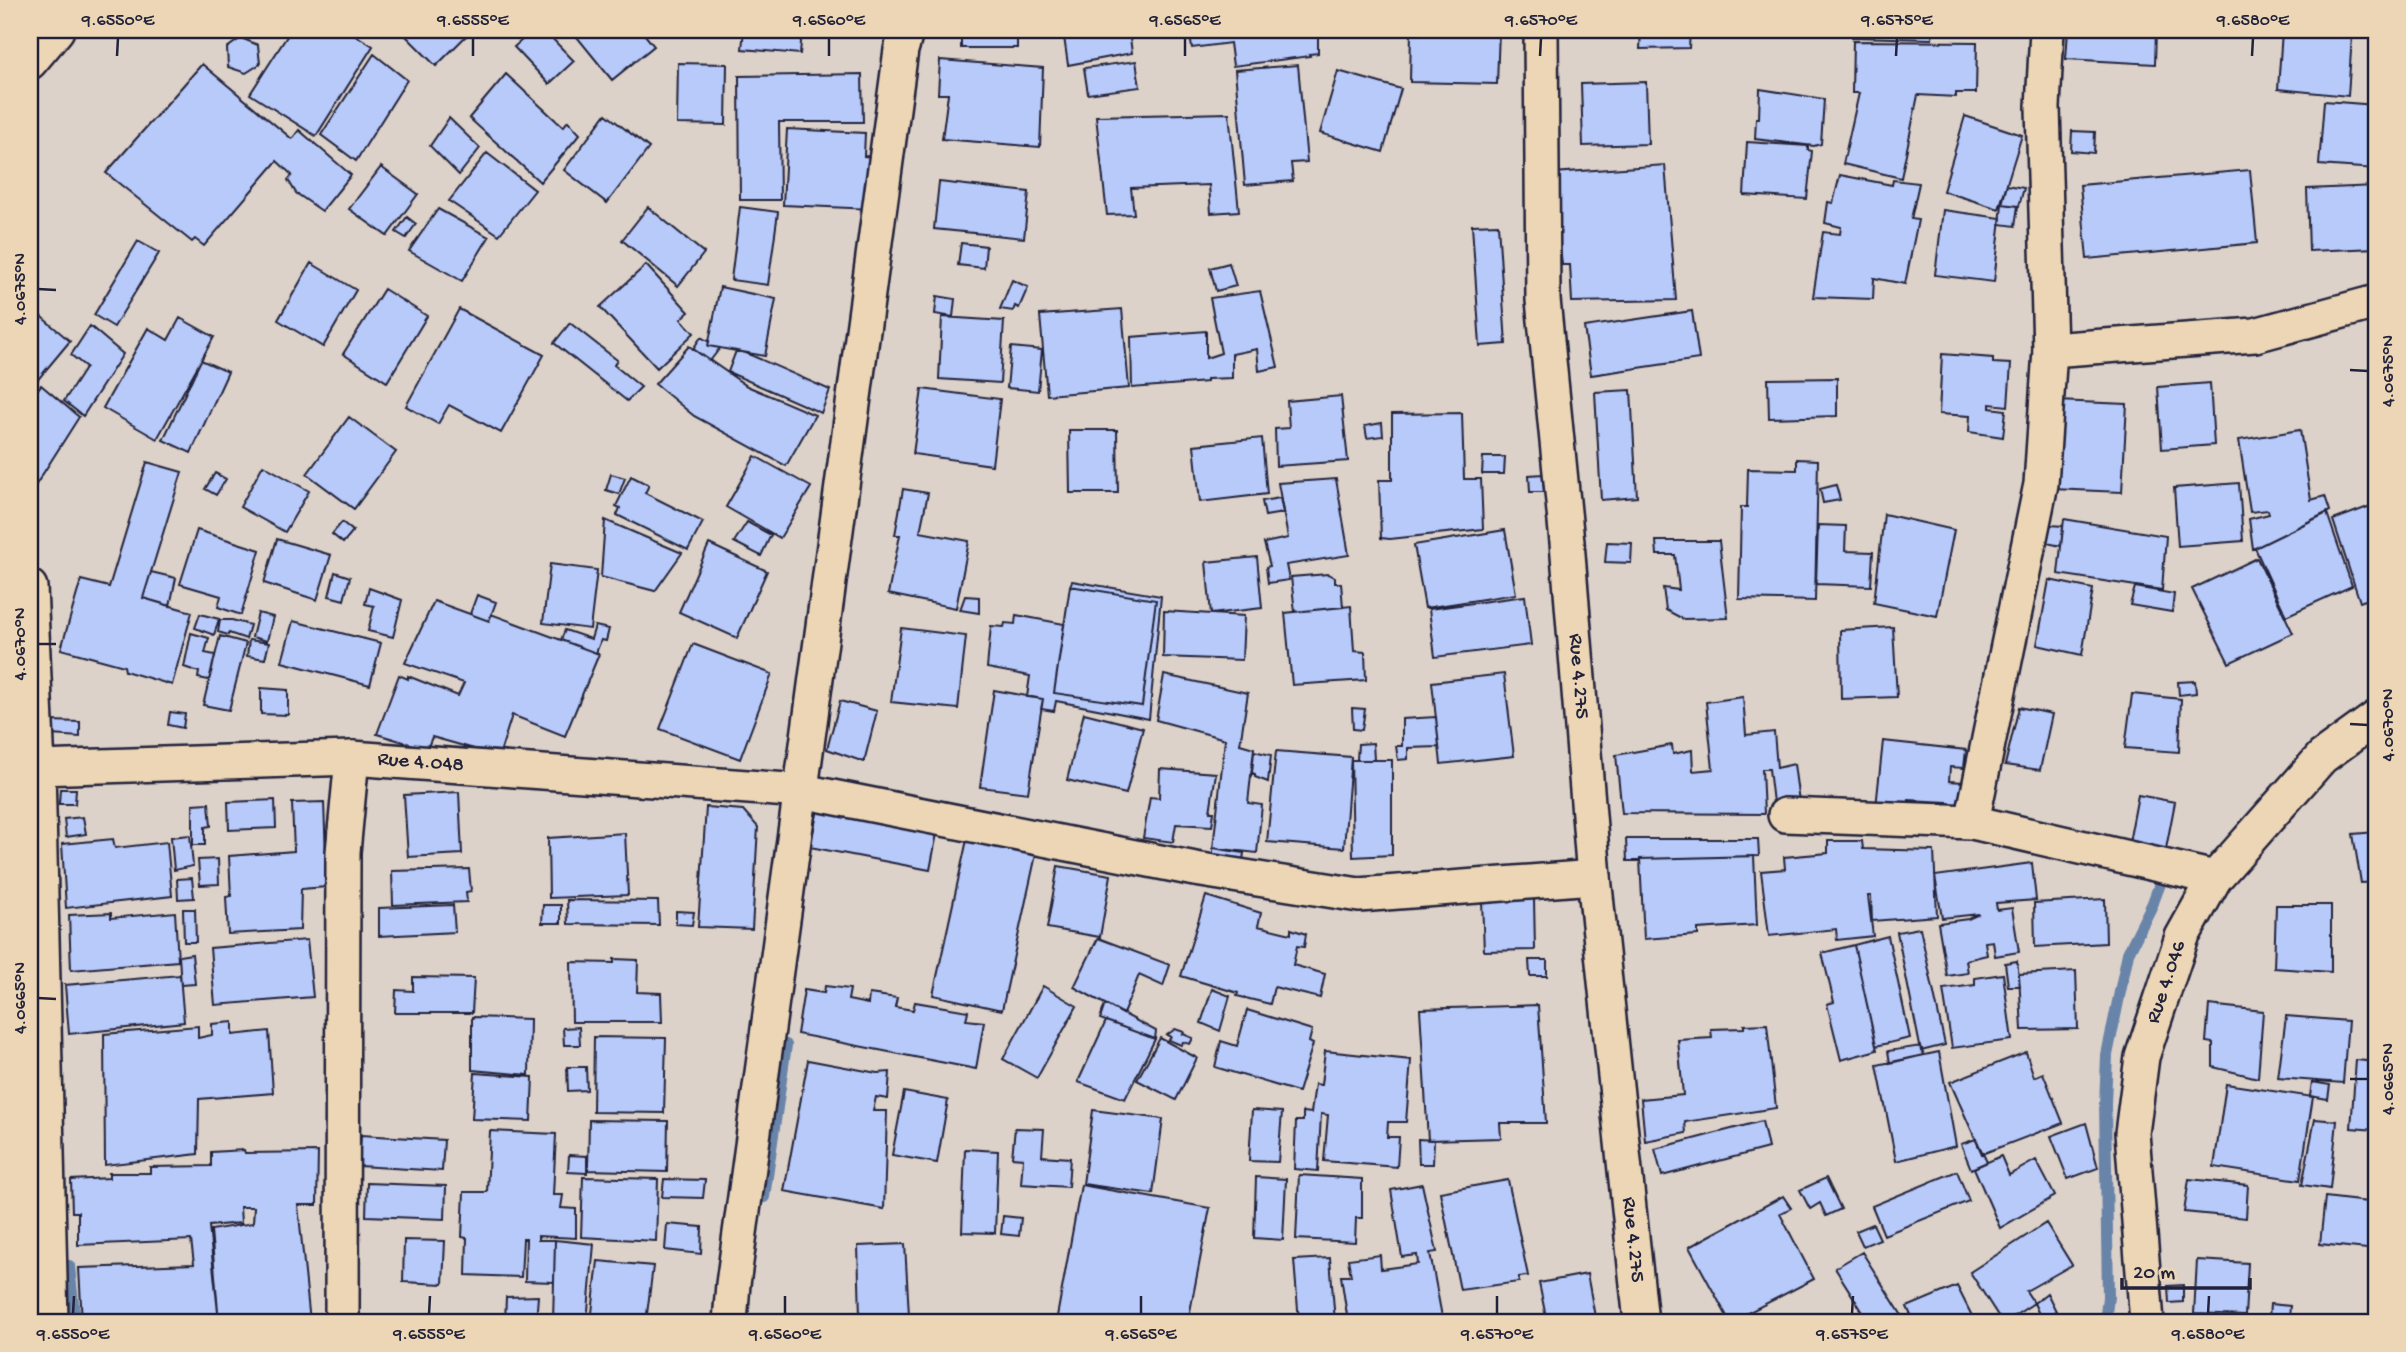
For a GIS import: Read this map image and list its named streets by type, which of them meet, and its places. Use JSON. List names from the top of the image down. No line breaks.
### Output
{"streets":{"street":["Rue 4.275","Rue 4.048","Rue 4.046"]},"crossings":[["Rue 4.275","Rue 4.048"]],"scale_bar":"20 m","coordinates":["9.6550°E","9.6555°E","9.6560°E","9.6565°E","9.6570°E","9.6575°E","9.6580°E","4.0675°N","4.0670°N","4.0665°N"]}
